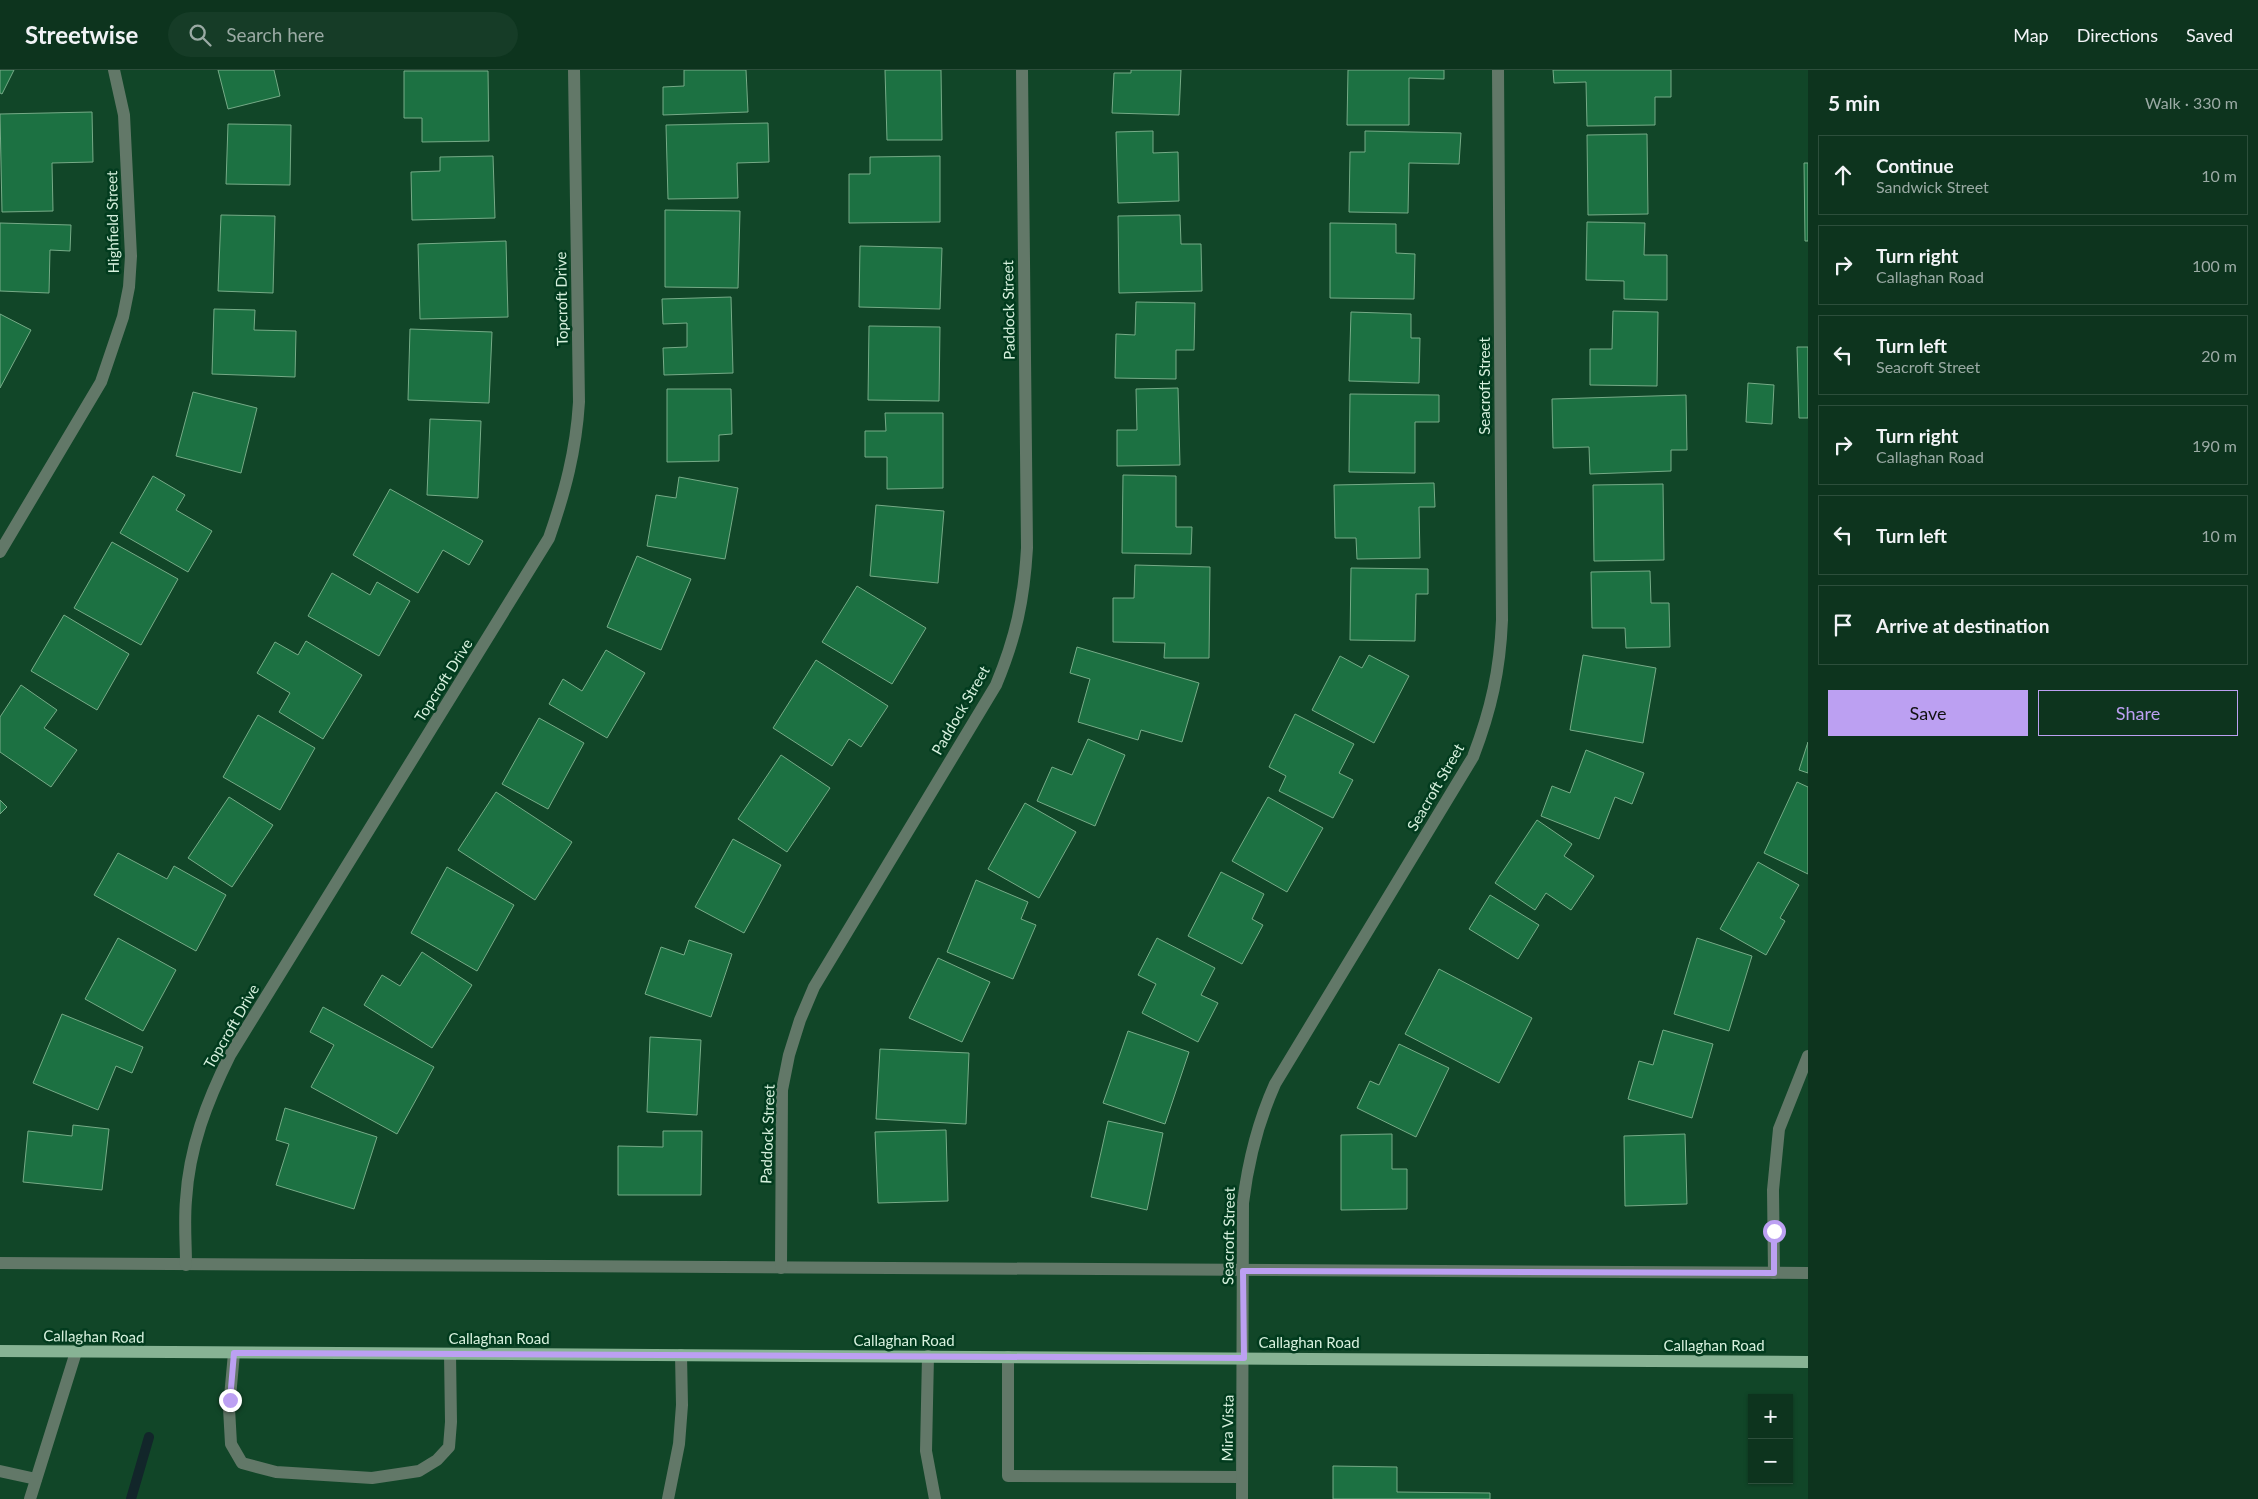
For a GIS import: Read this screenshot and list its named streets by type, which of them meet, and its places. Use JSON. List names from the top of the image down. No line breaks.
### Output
{"streets":{"main road":["Callaghan Road"],"street":["Highfield Street","Topcroft Drive","Paddock Street","Seacroft Street","Mira Vista"]},"crossings":[["Seacroft Street","Callaghan Road"],["Seacroft Street","Mira Vista"],["Callaghan Road","Mira Vista"]],"page":{"header":"Streetwise","search":"Search here","nav":["Map","Directions","Saved"],"heading":["5 min","Walk · 330 m"],"list":[["Continue","Sandwick Street","10 m"],["Turn right","Callaghan Road","100 m"],["Turn left","Seacroft Street","20 m"],["Turn right","Callaghan Road","190 m"],["Turn left","10 m"],"Arrive at destination"],"buttons":["Save","Share"],"map_buttons":["+","−"]}}
